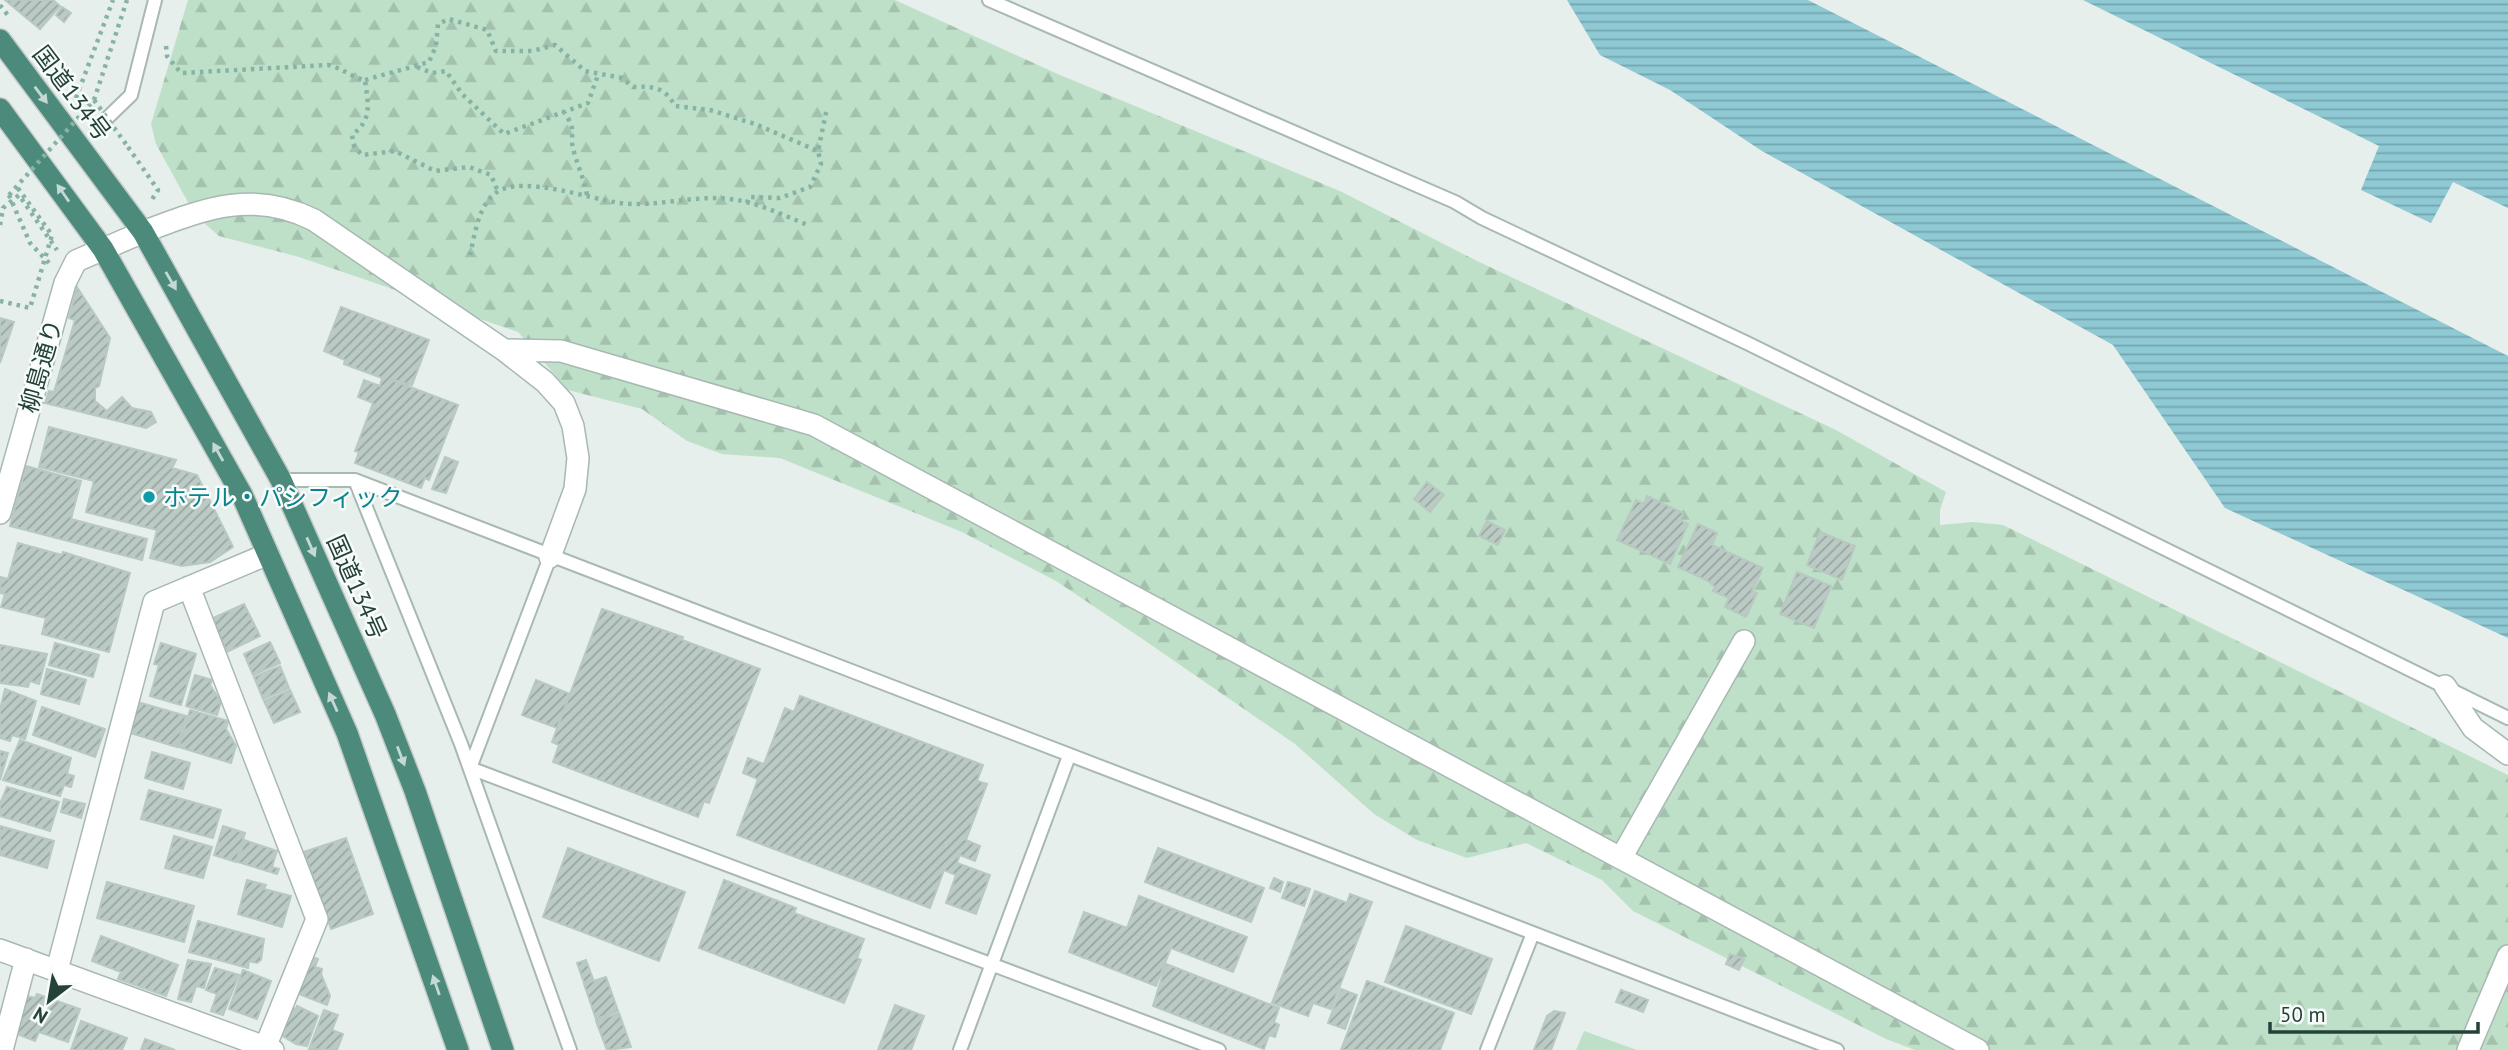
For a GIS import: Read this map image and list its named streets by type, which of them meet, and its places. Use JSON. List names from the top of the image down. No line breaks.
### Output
{"streets":{"highway":["国道134号"],"street":["柳島通り"]},"places":["ホテル・パシフィック"],"scale_bar":"50 m","north":"bottom left"}
